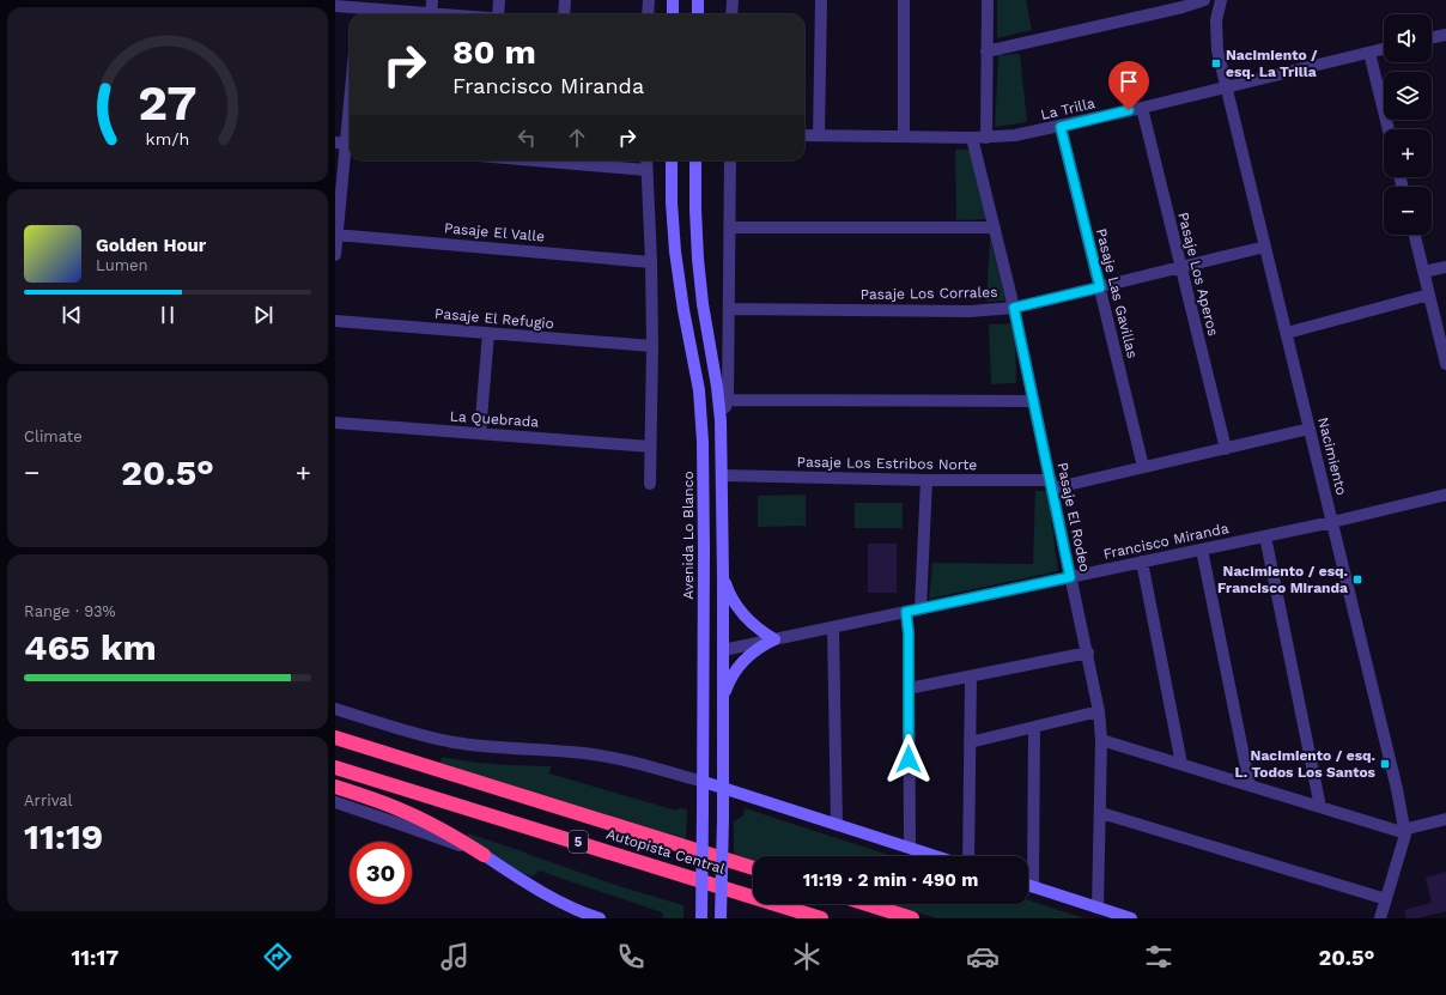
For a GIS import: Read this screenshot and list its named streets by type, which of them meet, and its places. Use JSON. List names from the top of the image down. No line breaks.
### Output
{"streets":{"highway":["5","Autopista Central"],"main road":["Avenida Lo Blanco"],"street":["La Trilla","Pasaje El Valle","Pasaje Los Aperos","Pasaje Los Corrales","Pasaje Las Gavillas","Pasaje El Refugio","La Quebrada","Nacimiento","Pasaje Los Estribos Norte","Pasaje El Rodeo","Francisco Miranda"]},"crossings":[["La Trilla","Pasaje Los Aperos"],["La Trilla","Pasaje Las Gavillas"],["La Trilla","Nacimiento"],["La Trilla","Pasaje El Rodeo"],["Pasaje Los Aperos","Pasaje Los Corrales"],["Pasaje Los Aperos","Pasaje Los Estribos Norte"],["Pasaje Los Corrales","Pasaje Las Gavillas"],["Pasaje Los Corrales","Nacimiento"],["Pasaje Los Corrales","Pasaje El Rodeo"],["Pasaje Las Gavillas","Pasaje Los Estribos Norte"],["Nacimiento","Pasaje Los Estribos Norte"],["Nacimiento","Francisco Miranda"],["Pasaje Los Estribos Norte","Pasaje El Rodeo"],["Pasaje El Rodeo","Francisco Miranda"]],"places":{"transit":["Nacimiento / esq. La Trilla","Nacimiento / esq. Francisco Miranda","Nacimiento / esq. L. Todos Los Santos"]},"page":{"map_buttons":["+","−"],"turn":["80 m","Francisco Miranda"],"song":["Golden Hour","Lumen"],"tile":["Climate",["Range · 93%","465 km"],["Arrival","11:19"]],"heat":["−","20.5°","+"],"limit":"30","trip":"11:19 · 2 min · 490 m","tabs":["11:17","20.5°"],"gauge":["27","km/h"]}}
